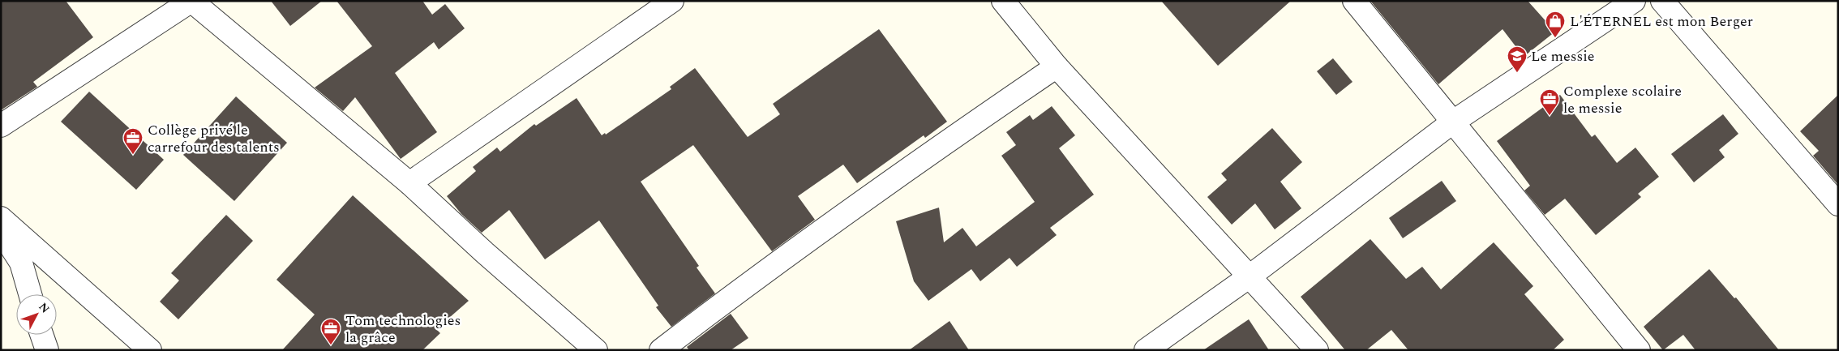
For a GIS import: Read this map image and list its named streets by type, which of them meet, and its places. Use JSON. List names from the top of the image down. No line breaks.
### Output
{"places":{"shop":["L'ÉTERNEL est mon Berger"],"school or university":["Le messie"],"office":["Complexe scolaire le messie","Collège privé le carrefour des talents","Tom technologies la grâce"]},"north":"top right"}
